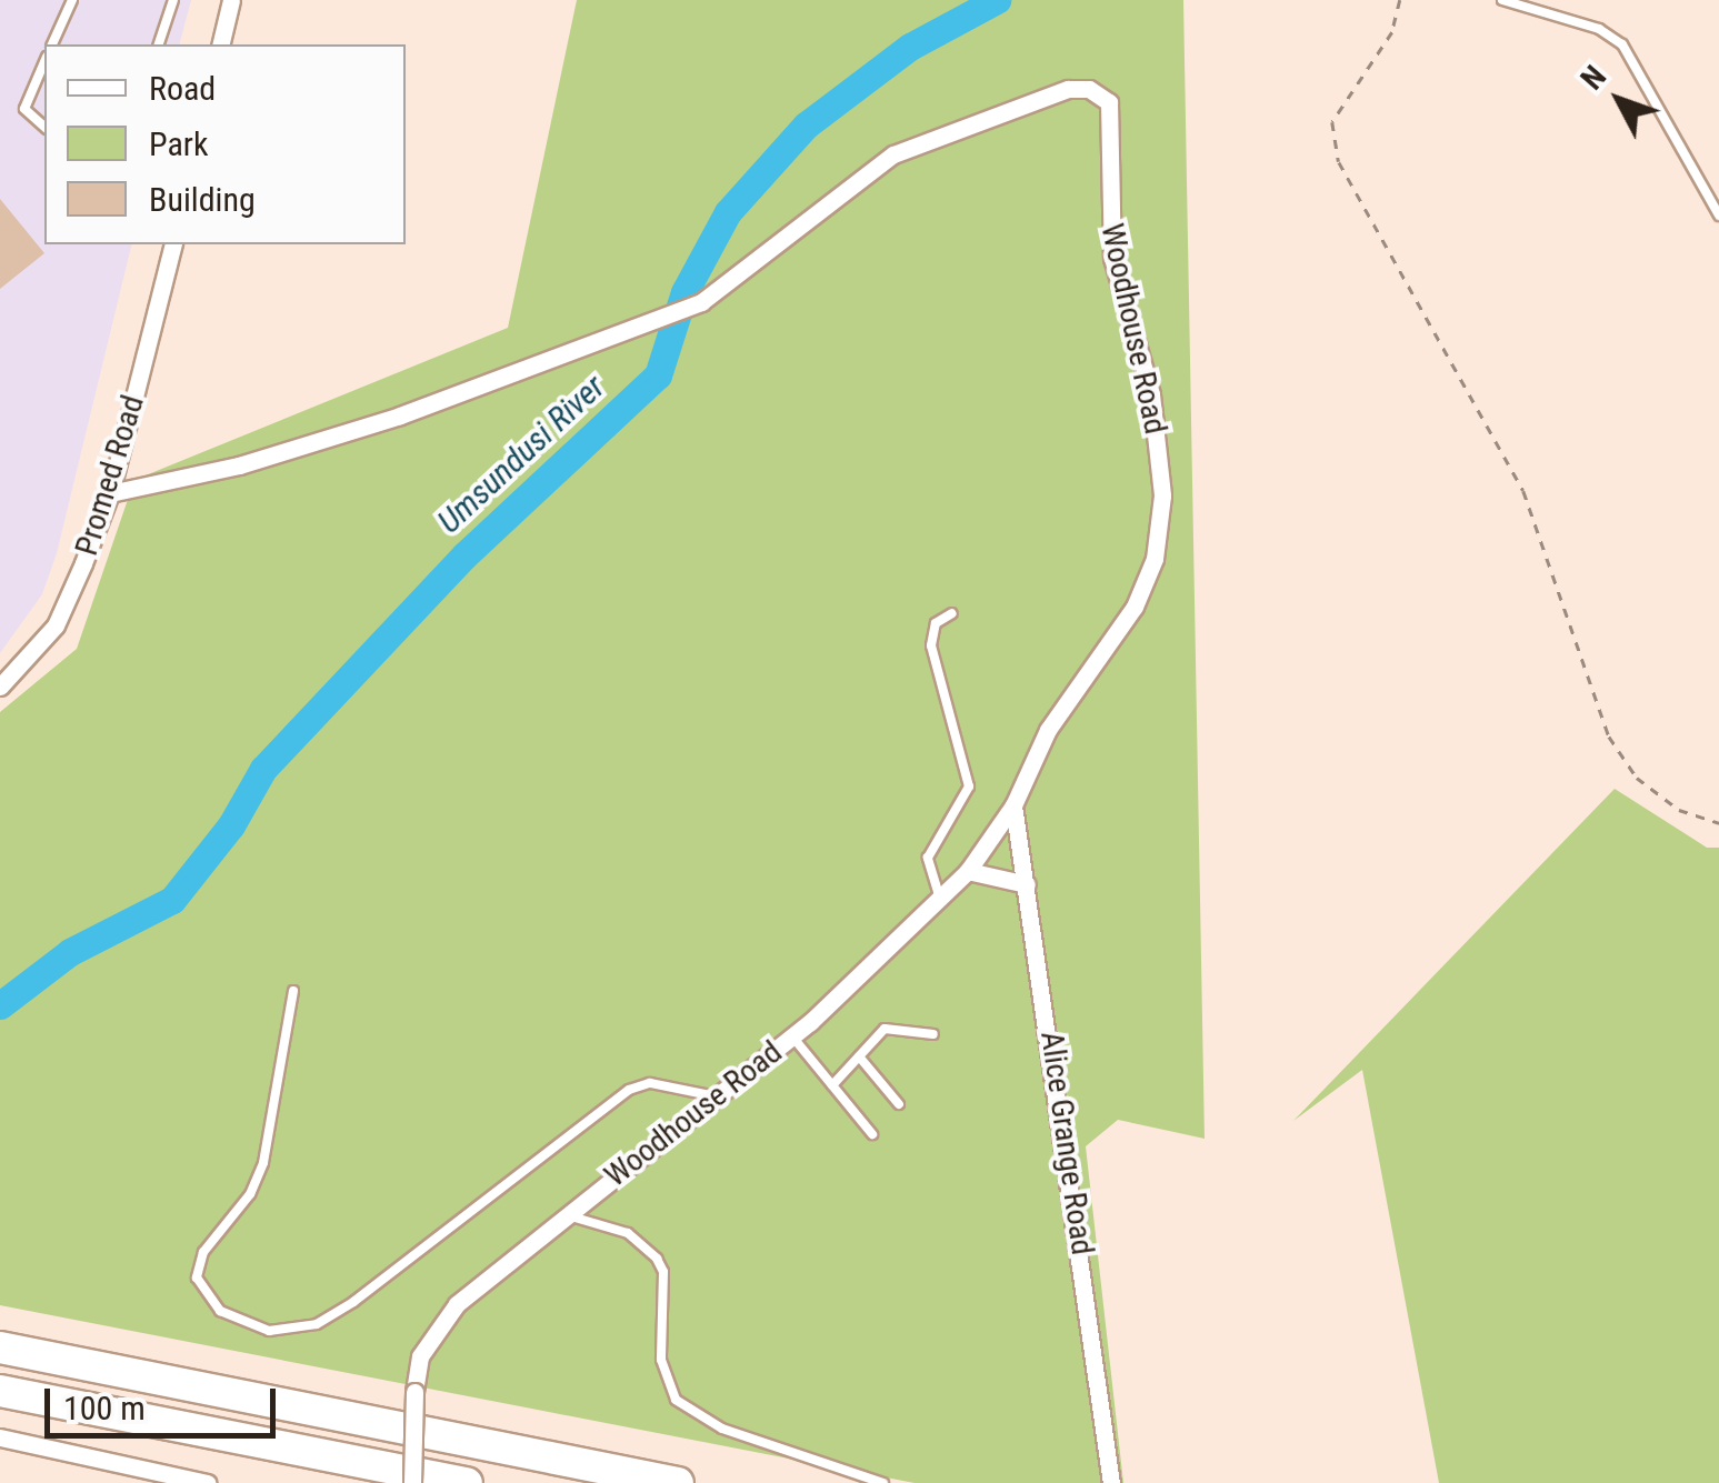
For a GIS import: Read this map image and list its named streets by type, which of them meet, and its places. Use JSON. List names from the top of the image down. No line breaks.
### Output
{"streets":{"street":["Woodhouse Road","Promed Road","Alice Grange Road"]},"crossings":[["Woodhouse Road","Promed Road"],["Woodhouse Road","Alice Grange Road"]],"water":["Umsundusi River"],"legend":["Road","Park","Building"],"scale_bar":"100 m","north":"top left"}
